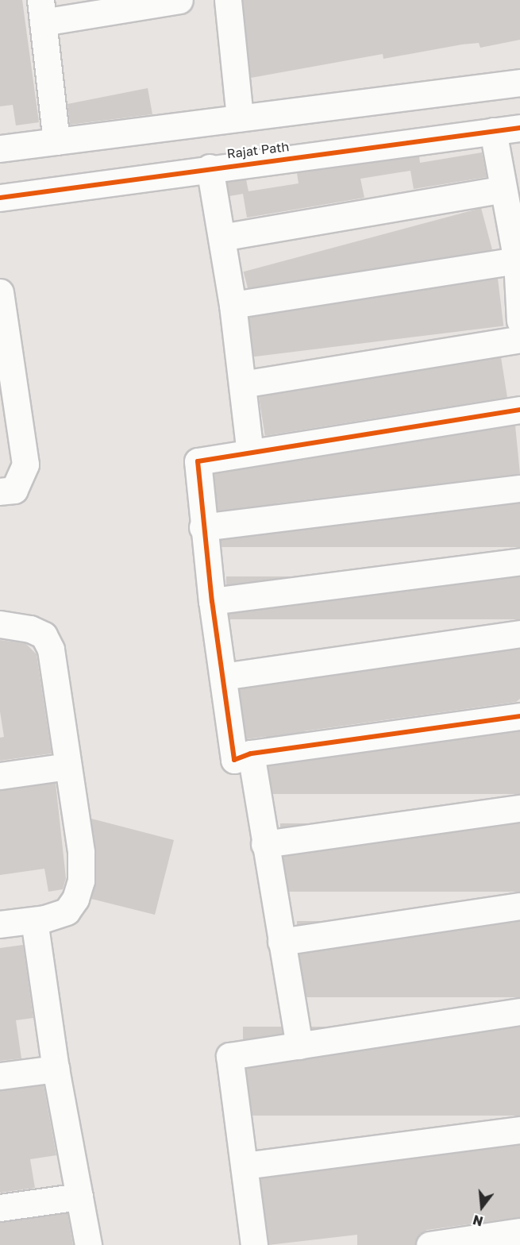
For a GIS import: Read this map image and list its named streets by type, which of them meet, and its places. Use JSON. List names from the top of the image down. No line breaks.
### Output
{"streets":{"street":["Rajat Path"]},"north":"bottom"}
